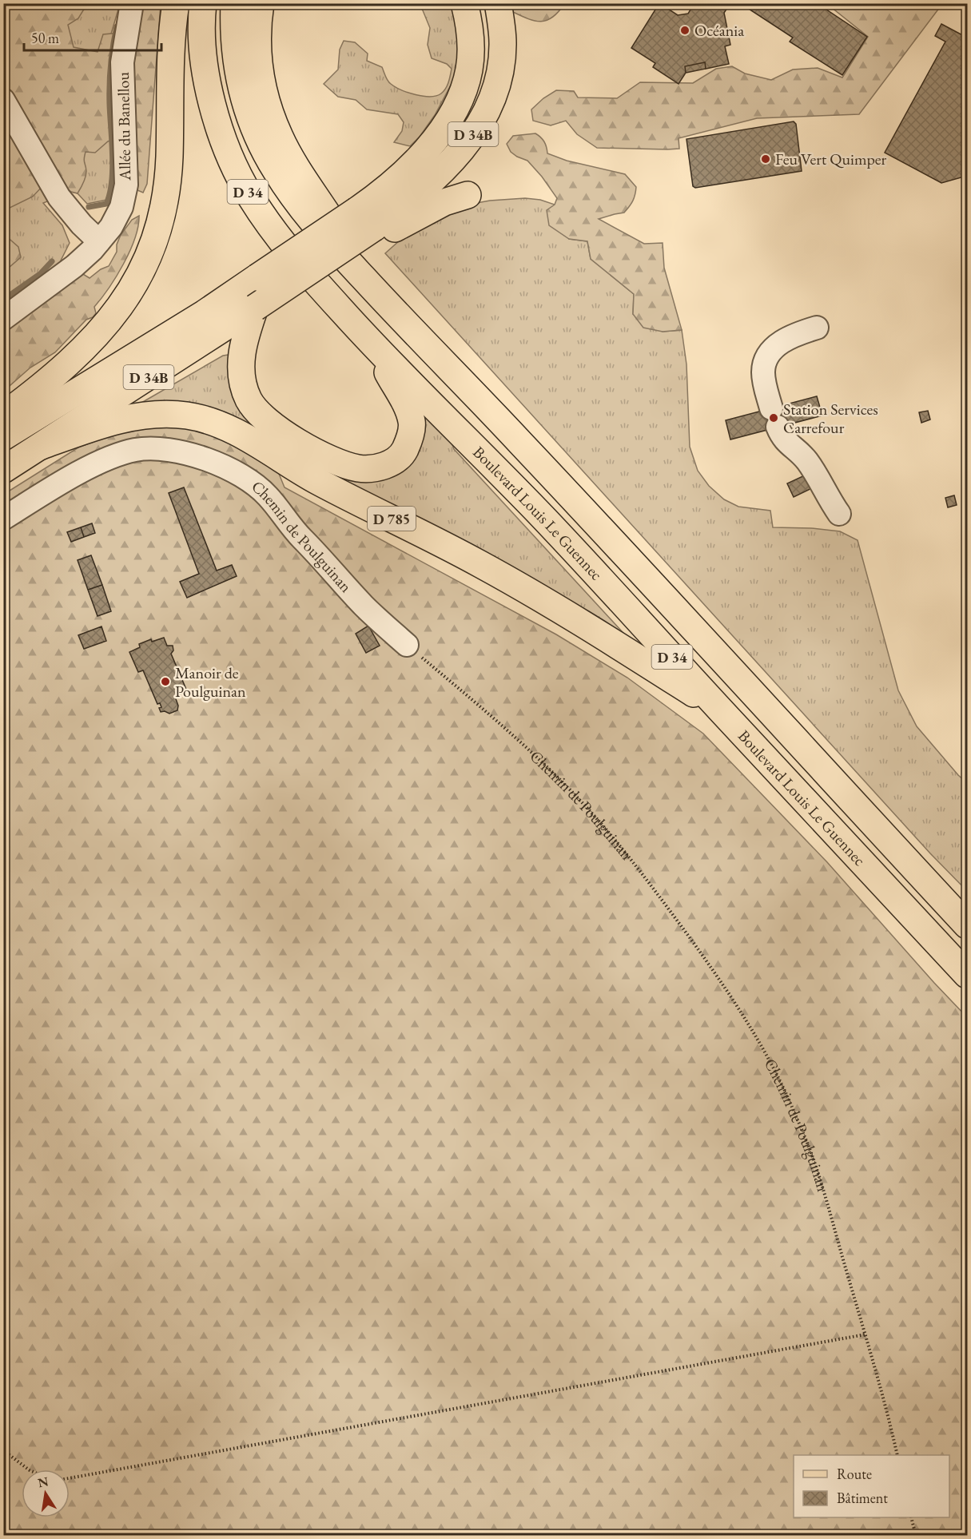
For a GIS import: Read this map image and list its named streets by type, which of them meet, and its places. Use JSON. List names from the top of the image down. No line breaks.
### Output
{"streets":{"main road":["D 34B","D 34","Boulevard Louis Le Guennec","D 785"],"street":["Allée du Banellou","Chemin de Poulguinan"]},"crossings":[["D 34B","D 785"],["Boulevard Louis Le Guennec","D 785"]],"places":["Océania","Feu Vert Quimper","Station Services Carrefour","Manoir de Poulguinan"],"legend":["Route","Bâtiment"],"scale_bar":"50 m","north":"top"}
